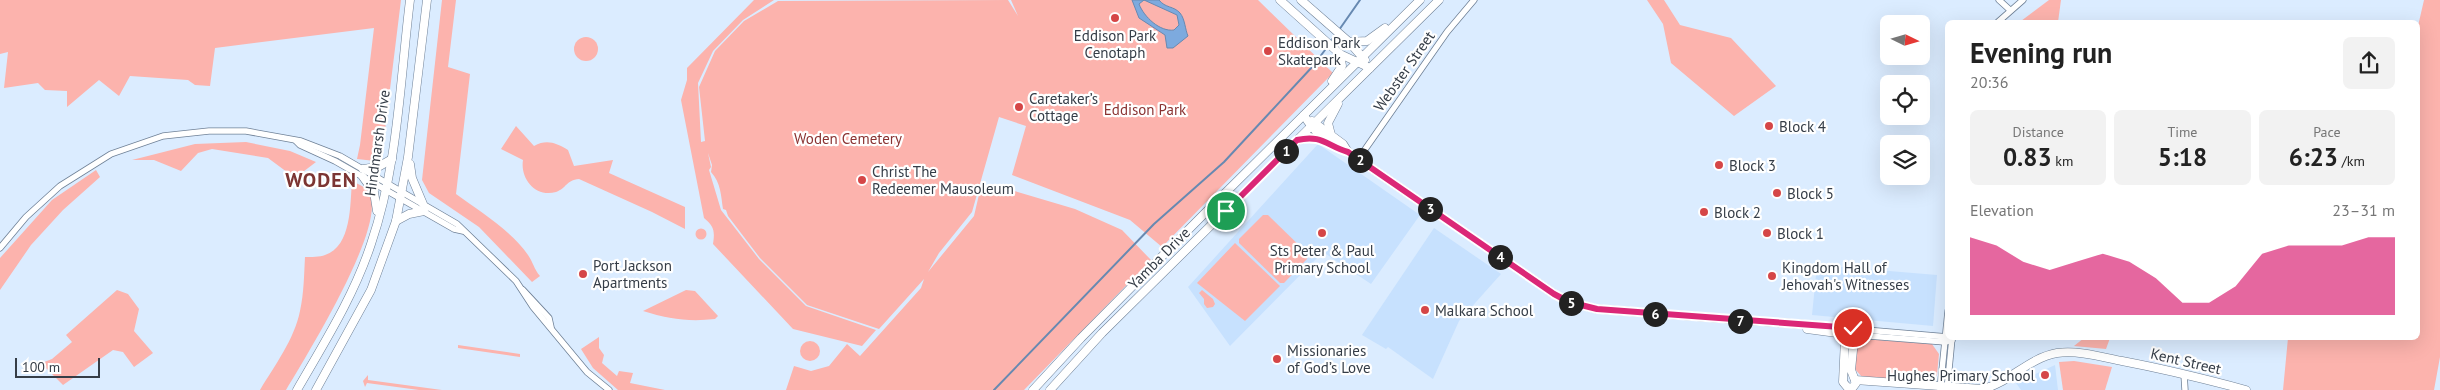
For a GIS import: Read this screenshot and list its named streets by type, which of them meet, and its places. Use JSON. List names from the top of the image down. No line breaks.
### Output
{"streets":{"main road":["Hindmarsh Drive","Yamba Drive","Kent Street"],"street":["Webster Street"]},"districts":["WODEN"],"parks":["Eddison Park","Woden Cemetery"],"places":["Eddison Park Cenotaph","Eddison Park Skatepark","Caretaker’s Cottage","Block 4","Block 3","Christ The Redeemer Mausoleum","Block 5","Block 2","Sts Peter & Paul Primary School","Block 1","Port Jackson Apartments","Kingdom Hall of Jehovah's Witnesses","Malkara School","Missionaries of God’s Love","Hughes Primary School"],"scale_bar":"100 m","north":"right","page":{"heading":["Evening run","20:36"],"stats":[["Distance","0.83 km"],["Time","5:18"],["Pace","6:23 /km"]],"pins":["1","2","3","4","5","6","7"],"chart":["Elevation","23–31 m"],"scale":"100 m"}}
